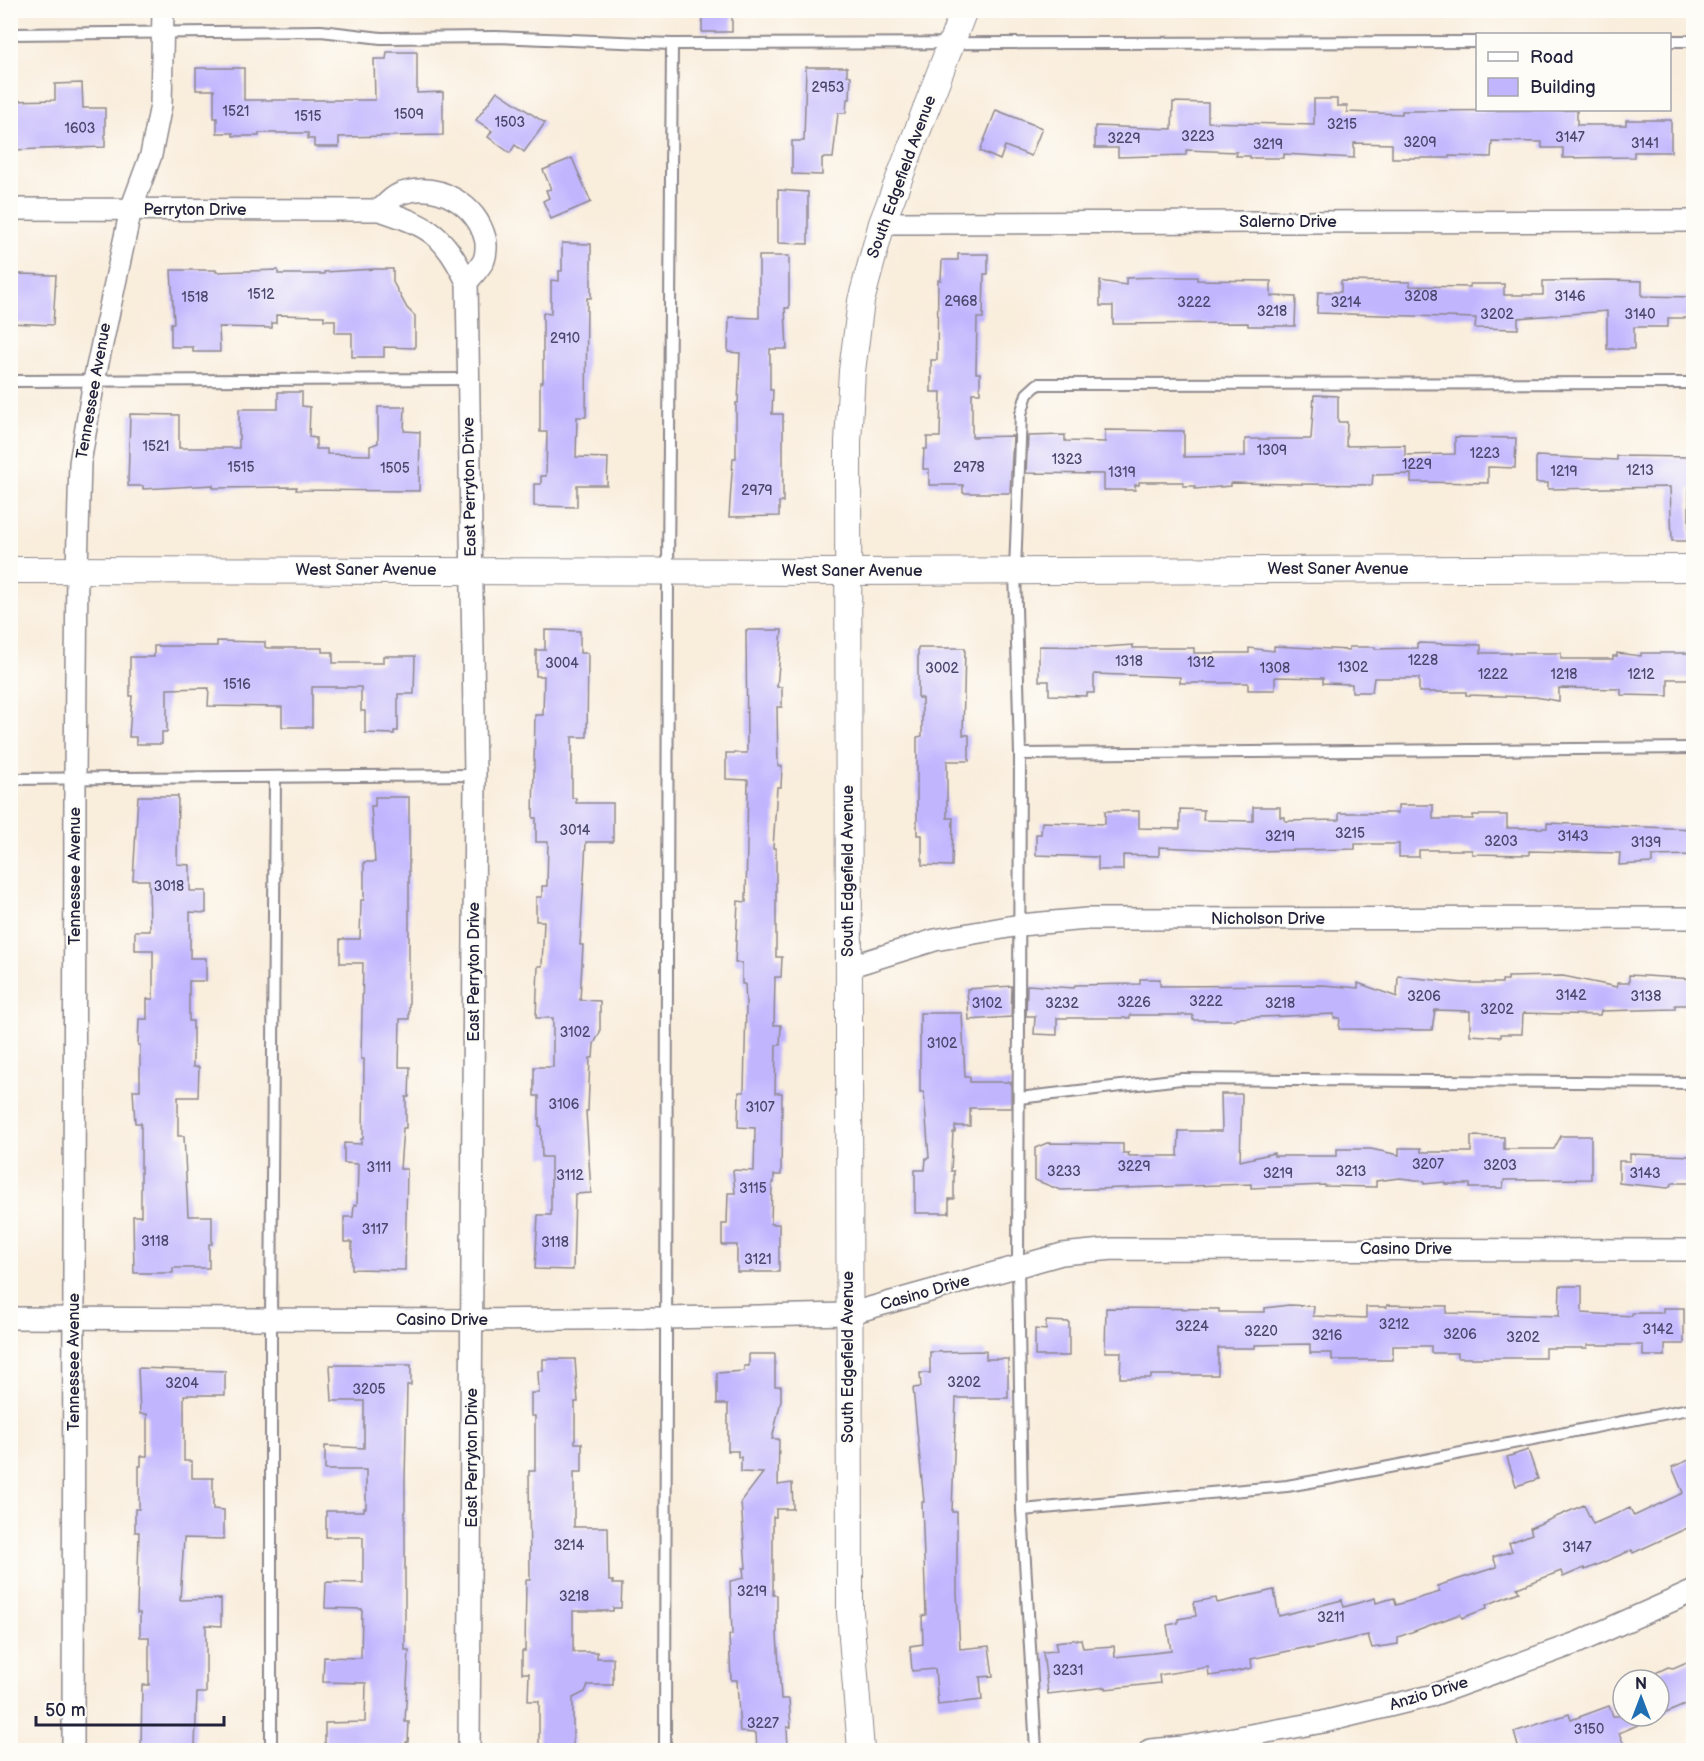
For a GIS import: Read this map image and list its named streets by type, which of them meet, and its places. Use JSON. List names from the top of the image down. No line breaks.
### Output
{"streets":{"street":["South Edgefield Avenue","Perryton Drive","Salerno Drive","Tennessee Avenue","East Perryton Drive","West Saner Avenue","Nicholson Drive","Casino Drive","Anzio Drive"]},"crossings":[["South Edgefield Avenue","Salerno Drive"],["South Edgefield Avenue","West Saner Avenue"],["South Edgefield Avenue","Nicholson Drive"],["South Edgefield Avenue","Casino Drive"],["Perryton Drive","Tennessee Avenue"],["Perryton Drive","East Perryton Drive"],["Tennessee Avenue","West Saner Avenue"],["Tennessee Avenue","Casino Drive"],["East Perryton Drive","West Saner Avenue"],["East Perryton Drive","Casino Drive"]],"house_numbers":["2953","1521","1509","1515","1503","3215","1603","3223","3147","3229","3209","3141","3219","1512","3208","3146","1518","2968","3222","3214","3218","3202","3140","2910","1521","1309","1223","1323","1229","1515","2978","1505","1213","1219","1319","2979","1228","1318","1312","3004","1302","3002","1308","1222","1218","1212","1516","3014","3215","3219","3143","3203","3139","3018","3142","3206","3138","3222","3226","3102","3232","3218","3202","3102","3102","3106","3107","3207","3203","3229","3111","3233","3213","3219","3143","3112","3115","3117","3118","3118","3121","3212","3224","3142","3220","3206","3216","3202","3202","3204","3205","3214","3147","3219","3218","3211","3231","3227","3150"],"legend":["Road","Building"],"scale_bar":"50 m","north":"top"}
